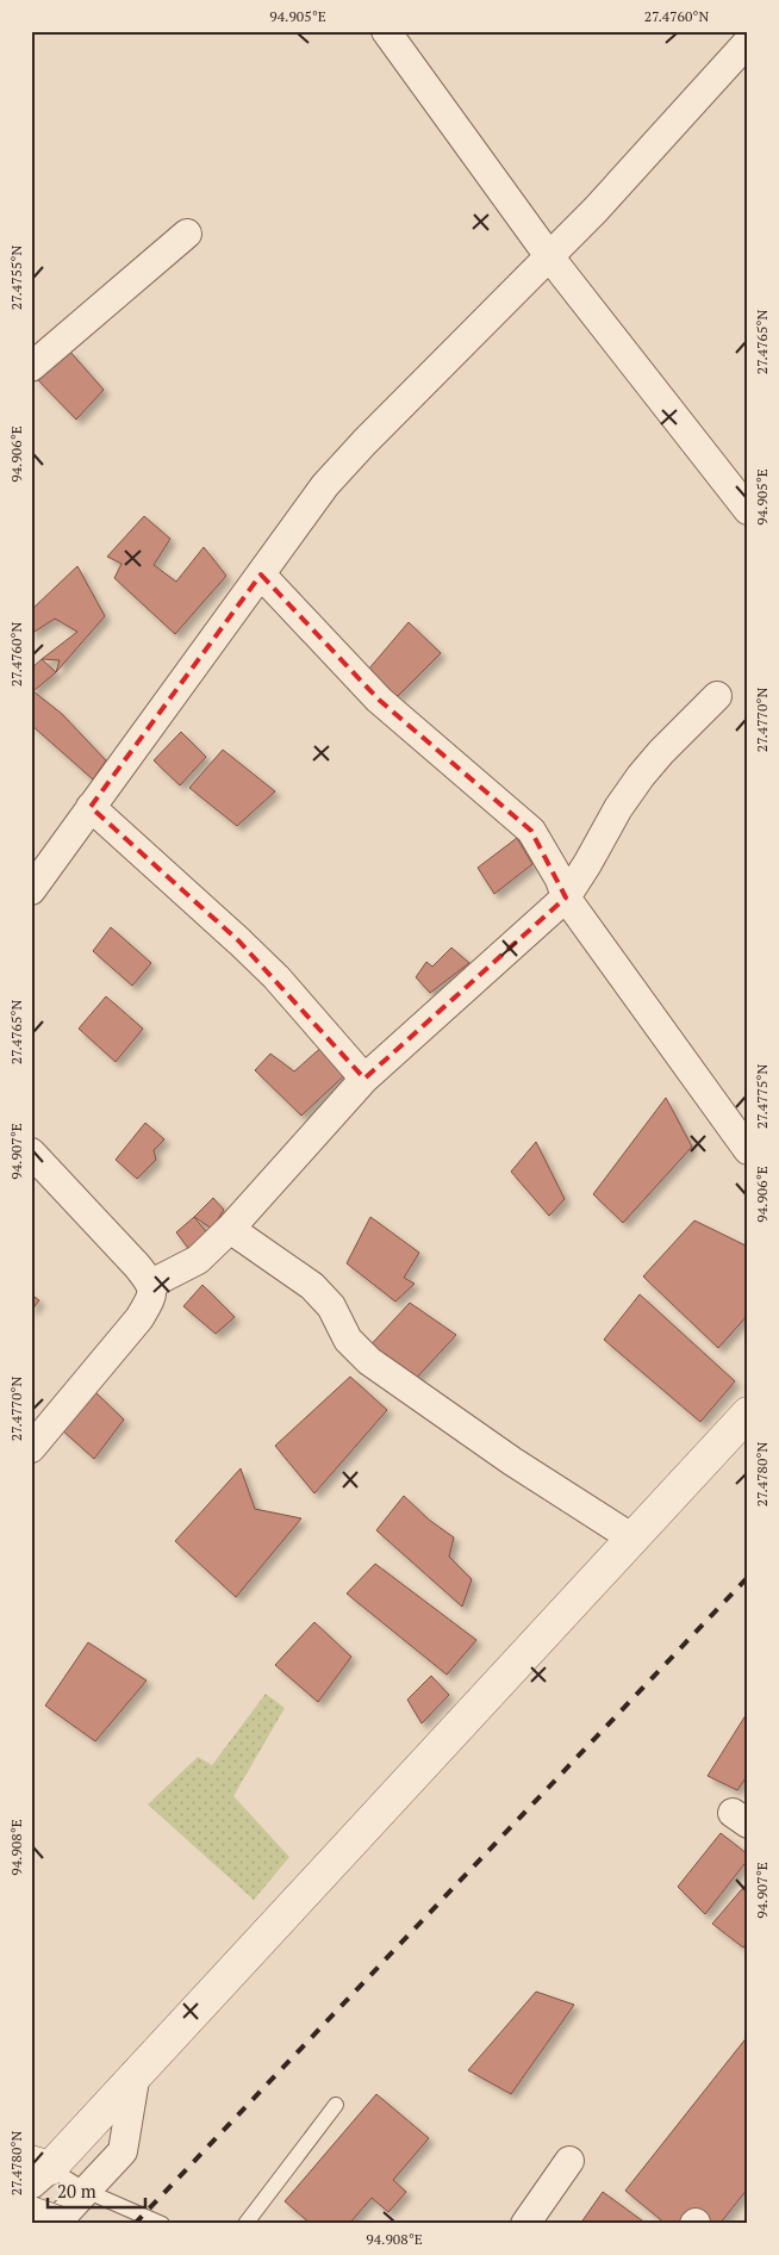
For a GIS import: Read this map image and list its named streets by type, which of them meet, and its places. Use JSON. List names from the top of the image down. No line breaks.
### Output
{"scale_bar":"20 m","coordinates":["94.905°E","27.4760°N","27.4755°N","27.4765°N","94.906°E","27.4770°N","27.4775°N","94.907°E","27.4780°N","94.908°E"]}
